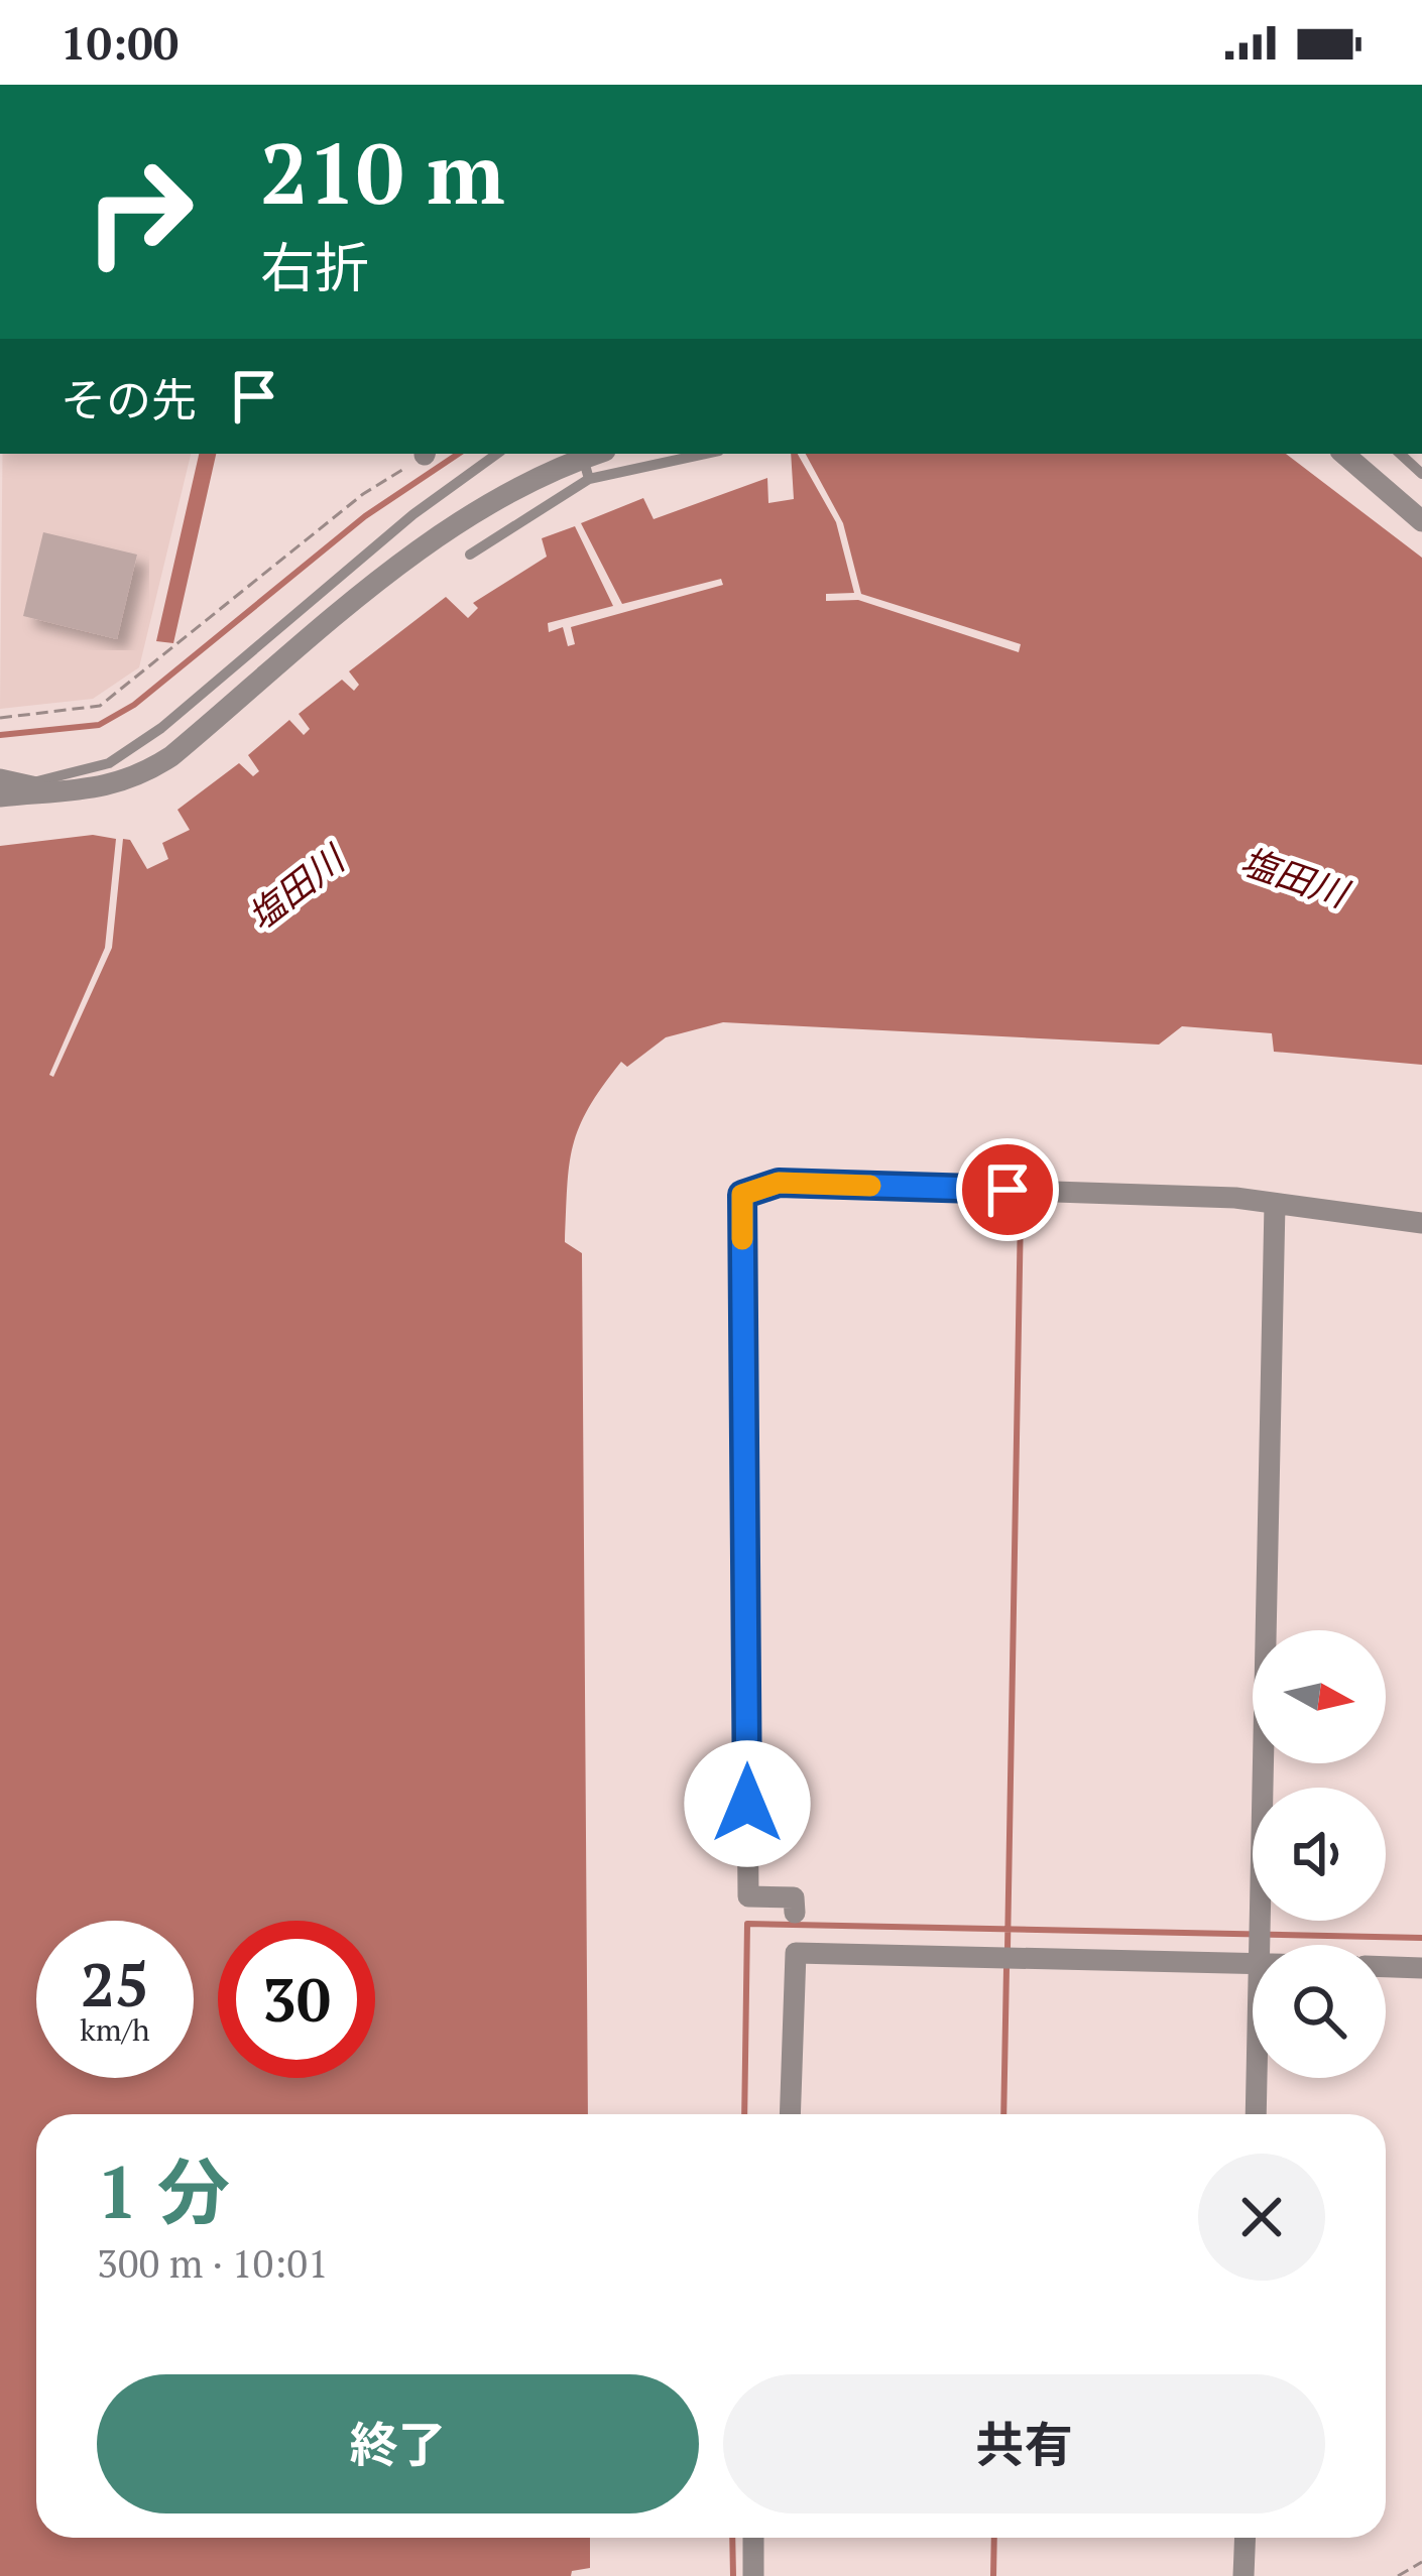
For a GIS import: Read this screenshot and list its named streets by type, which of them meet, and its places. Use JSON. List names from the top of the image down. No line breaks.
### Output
{"water":["塩田川"],"north":"right","page":{"status":"10:00","turn":["210 m","右折"],"then":"その先","speed":"25 km/h","limit":"30","heading":["1 分","300 m · 10:01"],"buttons":["終了","共有"]}}
